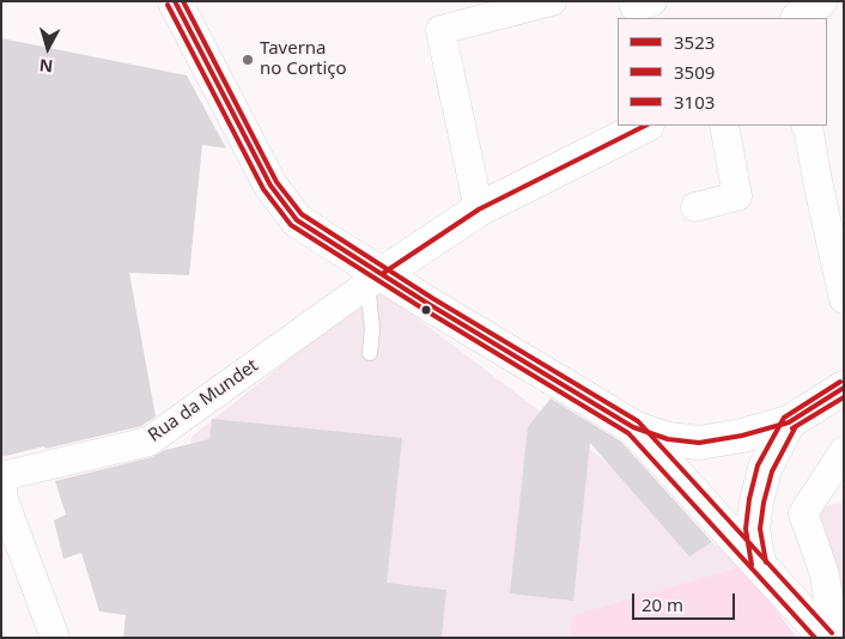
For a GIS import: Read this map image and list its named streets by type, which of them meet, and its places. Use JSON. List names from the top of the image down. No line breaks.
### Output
{"streets":{"street":["Rua da Mundet"]},"places":["Taverna no Cortiço"],"lines":["transit line 3523","transit line 3103","transit line 3509"],"legend":["3523","3509","3103"],"scale_bar":"20 m","north":"bottom"}
